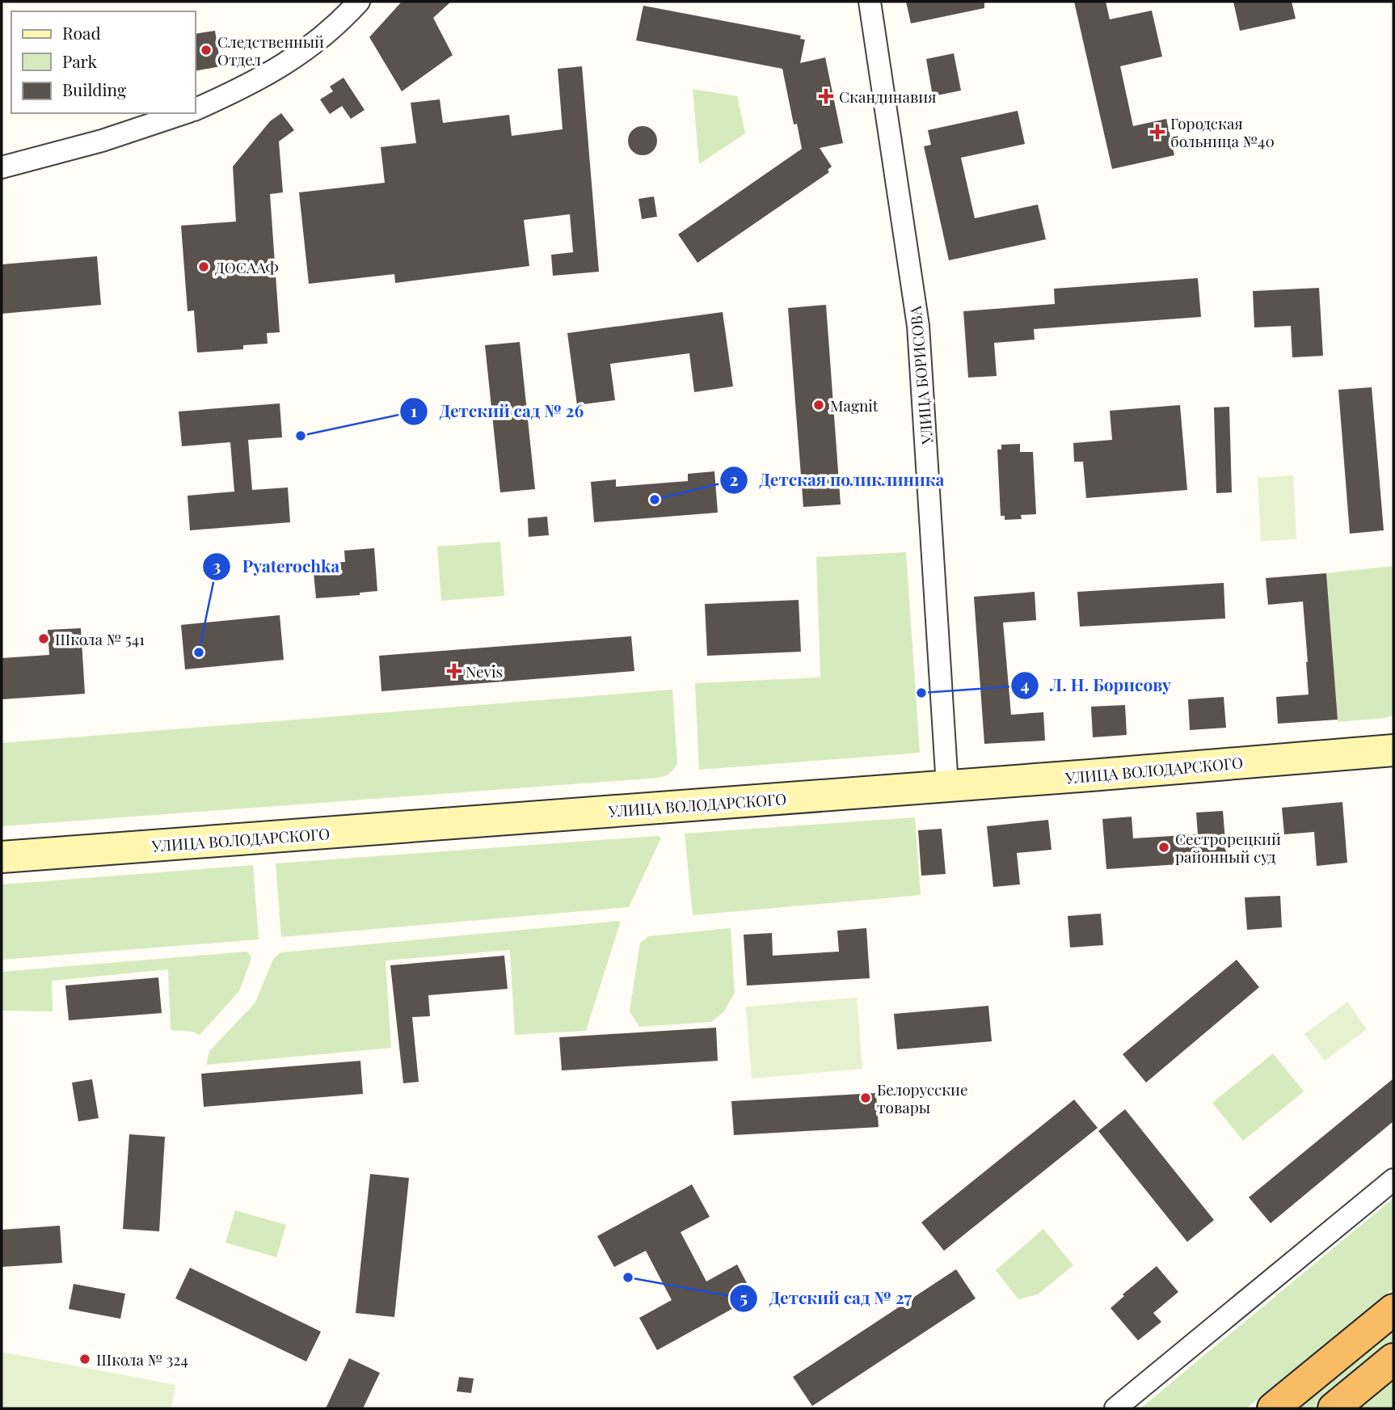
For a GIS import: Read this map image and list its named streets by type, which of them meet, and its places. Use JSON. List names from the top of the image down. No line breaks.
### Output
{"streets":{"main road":["УЛИЦА ВОЛОДАРСКОГО"],"street":["УЛИЦА БОРИСОВА"]},"crossings":[["УЛИЦА БОРИСОВА","УЛИЦА ВОЛОДАРСКОГО"]],"places":{"other":["Следственный Отдел","ДОСААФ","Magnit","Детский сад № 26","Детская поликлиника","Школа № 541","Pyaterochka","Л. Н. Борисову","Сестрорецкий районный суд","Белорусские товары","Детский сад № 27","Школа № 324"],"health":["Скандинавия","Городская больница №40","Nevis"]},"legend":["Road","Park","Building"]}
